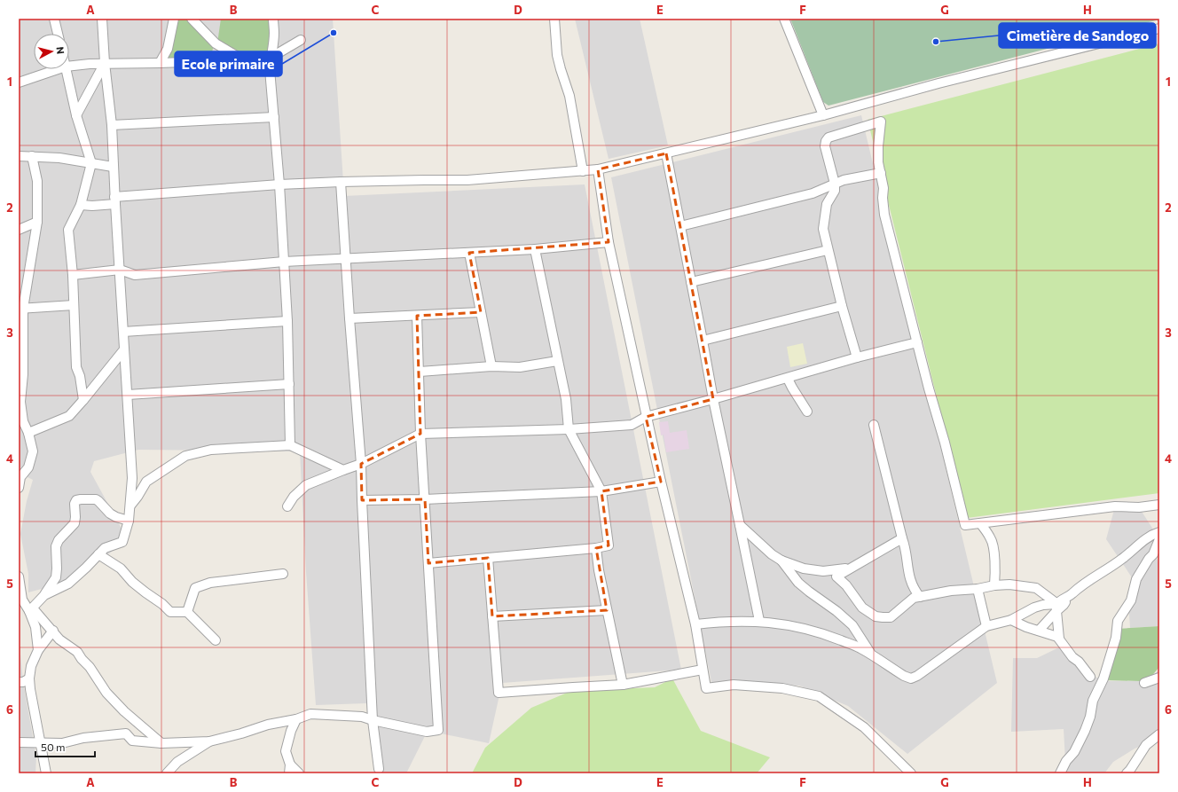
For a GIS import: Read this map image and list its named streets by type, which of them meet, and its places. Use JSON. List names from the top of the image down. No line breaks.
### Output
{"places":["Ecole primaire","Cimetière de Sandogo"],"scale_bar":"50 m","north":"right","grid":{"columns":["A","B","C","D","E","F","G","H"],"rows":["1","2","3","4","5","6"]}}
